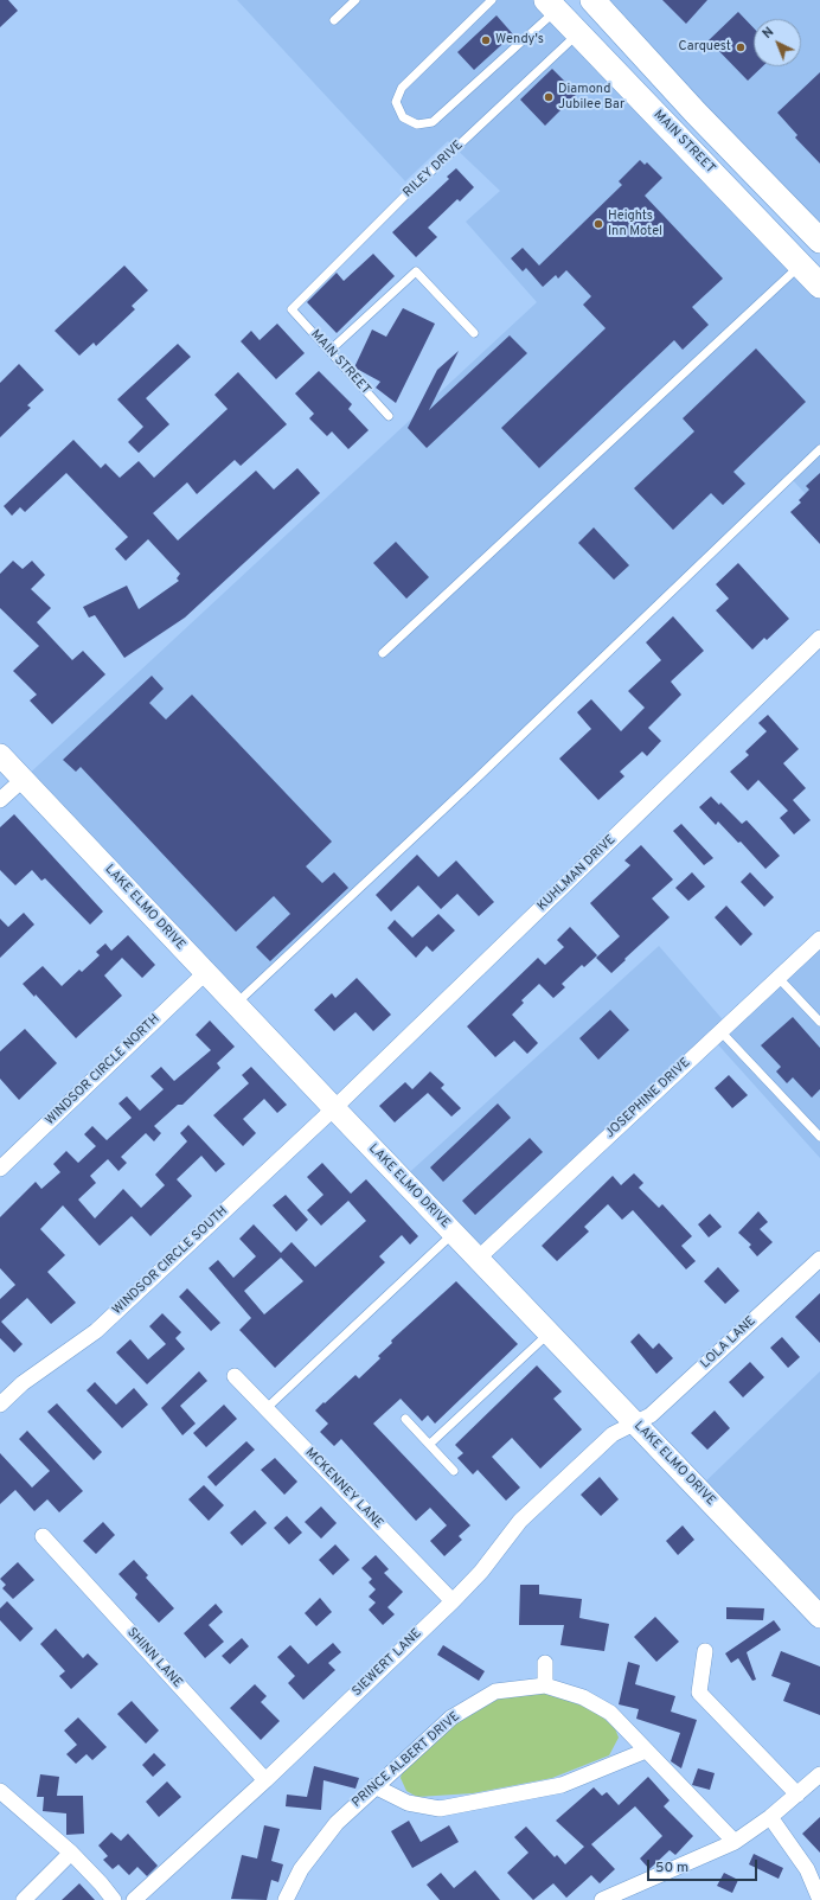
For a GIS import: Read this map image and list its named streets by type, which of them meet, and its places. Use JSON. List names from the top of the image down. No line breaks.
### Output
{"streets":{"main road":["MAIN STREET","LAKE ELMO DRIVE"],"street":["KUHLMAN DRIVE","WINDSOR CIRCLE NORTH","JOSEPHINE DRIVE","WINDSOR CIRCLE SOUTH","LOLA LANE","MCKENNEY LANE","SHINN LANE","SIEWERT LANE","PRINCE ALBERT DRIVE"],"lane":["RILEY DRIVE"]},"crossings":[["MAIN STREET","RILEY DRIVE"],["KUHLMAN DRIVE","LAKE ELMO DRIVE"],["KUHLMAN DRIVE","WINDSOR CIRCLE SOUTH"],["LAKE ELMO DRIVE","WINDSOR CIRCLE NORTH"],["LAKE ELMO DRIVE","JOSEPHINE DRIVE"],["LAKE ELMO DRIVE","WINDSOR CIRCLE SOUTH"],["LAKE ELMO DRIVE","LOLA LANE"],["LAKE ELMO DRIVE","SIEWERT LANE"],["LOLA LANE","SIEWERT LANE"],["MCKENNEY LANE","SIEWERT LANE"],["SHINN LANE","SIEWERT LANE"]],"places":["Wendy's","Carquest","Diamond Jubilee Bar","Heights Inn Motel"],"scale_bar":"50 m","north":"top left"}
